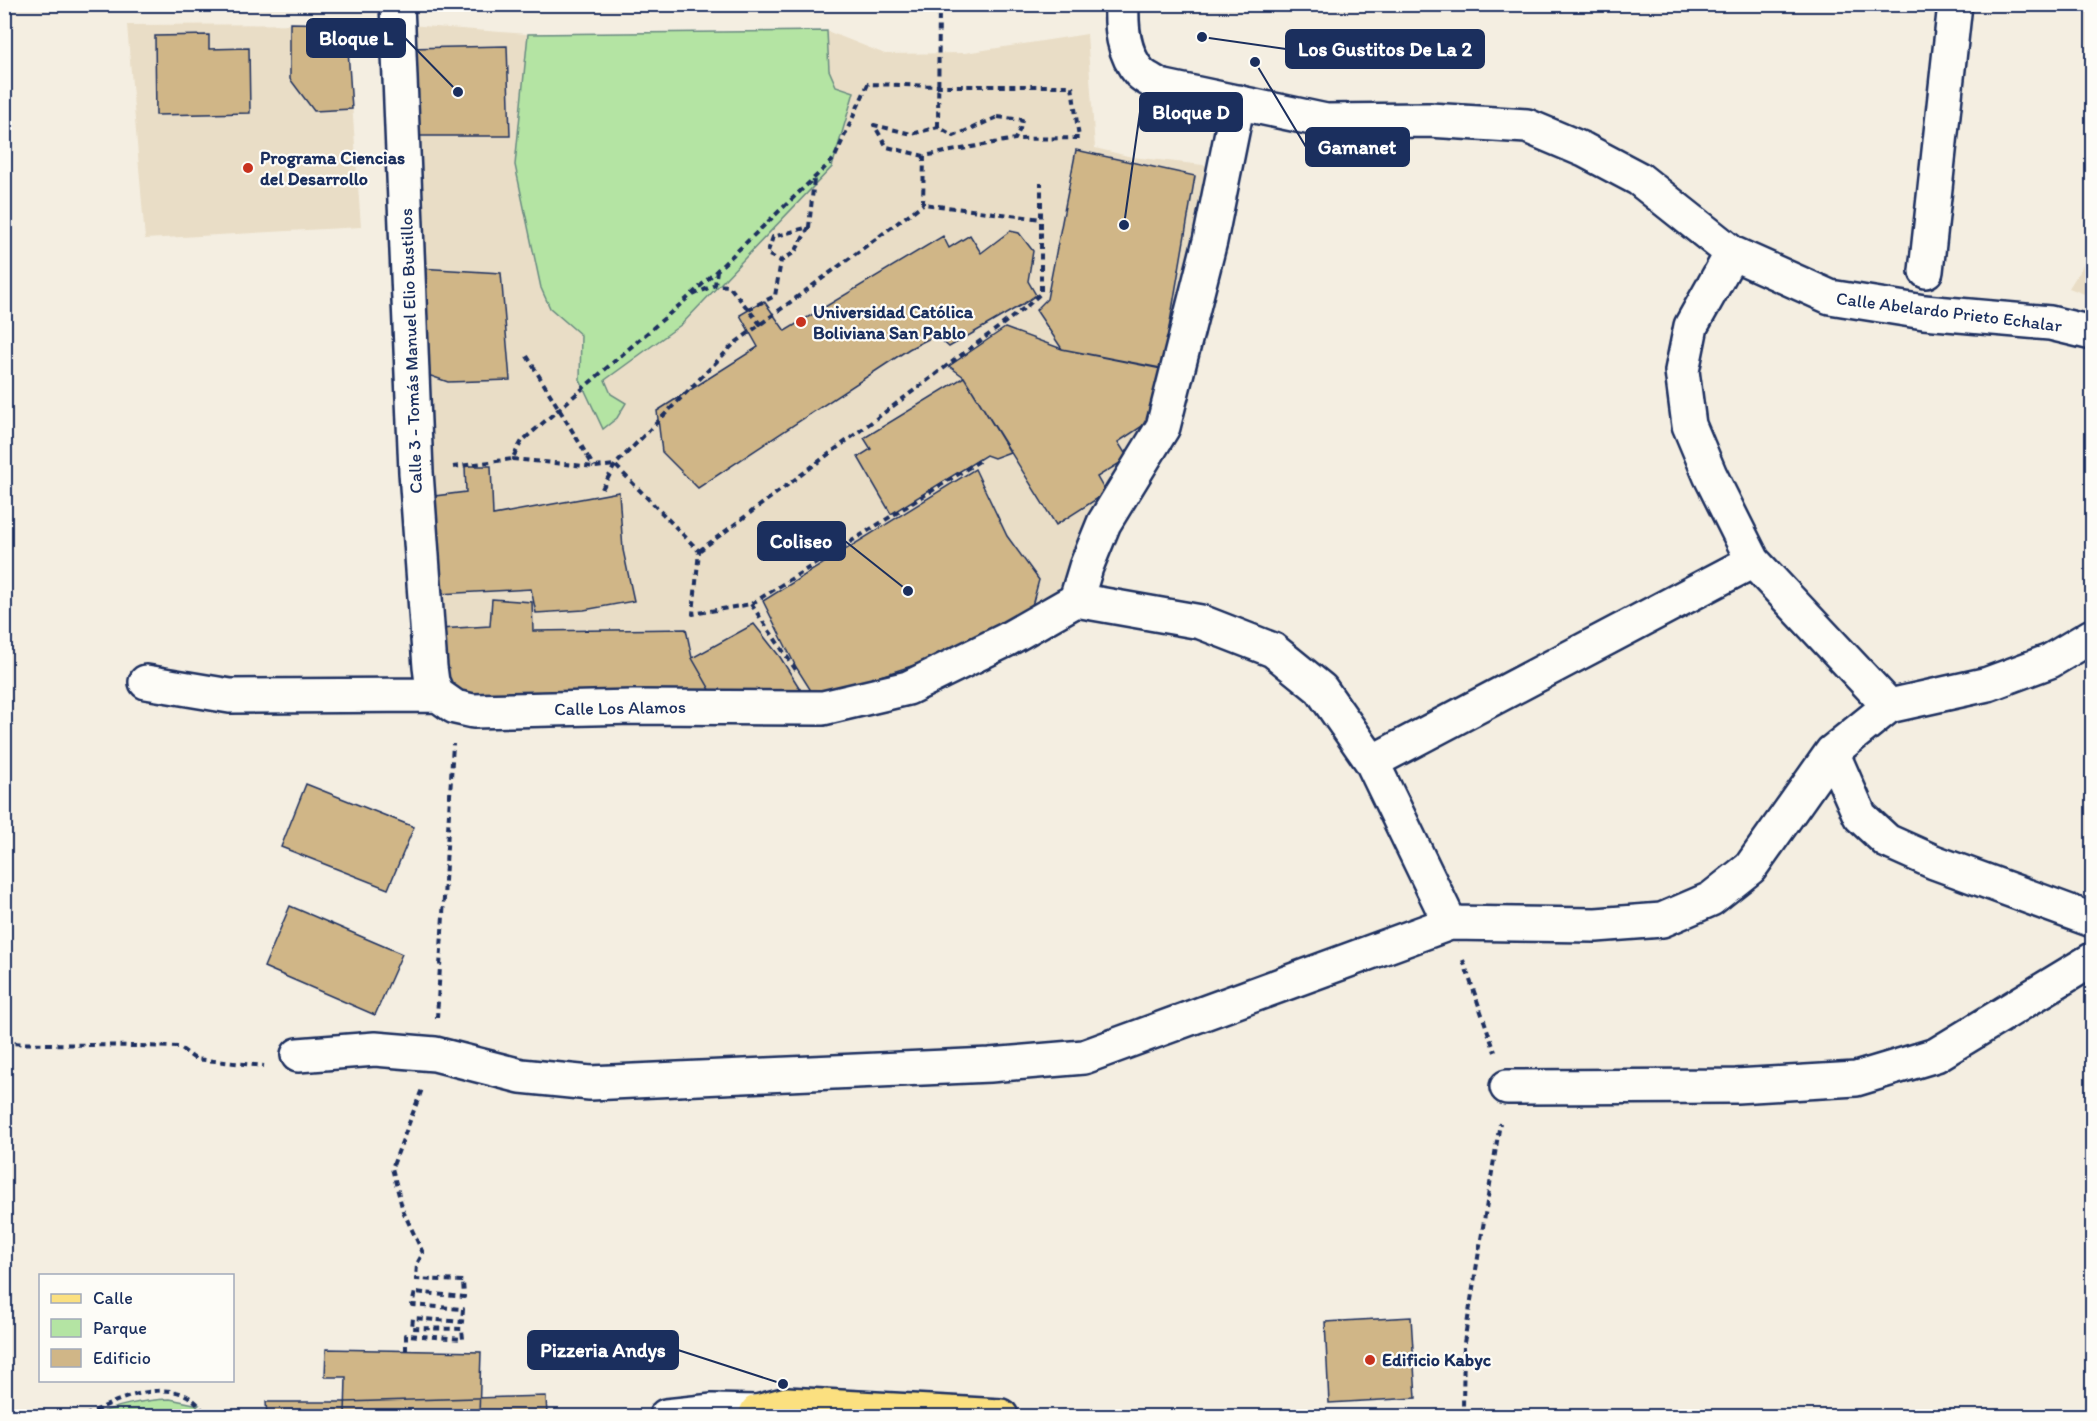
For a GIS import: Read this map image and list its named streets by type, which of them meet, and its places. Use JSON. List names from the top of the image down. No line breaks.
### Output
{"streets":{"street":["Calle Abelardo Prieto Echalar","Calle 3 - Tomás Manuel Elio Bustillos","Calle Los Alamos"]},"crossings":[["Calle 3 - Tomás Manuel Elio Bustillos","Calle Los Alamos"]],"places":["Los Gustitos De La 2","Gamanet","Bloque L","Programa Ciencias del Desarrollo","Bloque D","Universidad Católica Boliviana San Pablo","Coliseo","Edificio Kabyc","Pizzeria Andys"],"legend":["Calle","Parque","Edificio"]}
